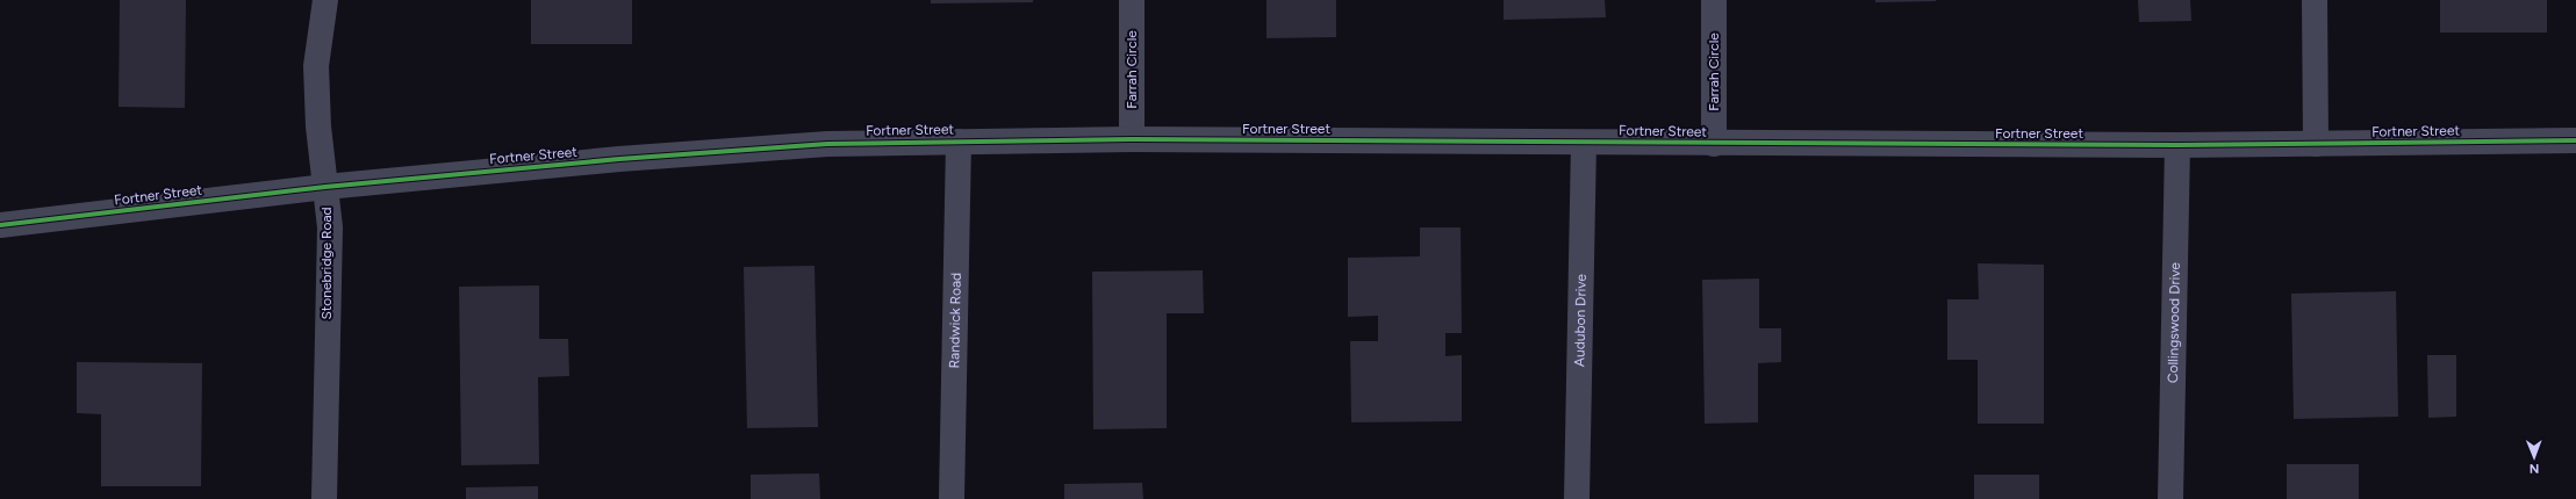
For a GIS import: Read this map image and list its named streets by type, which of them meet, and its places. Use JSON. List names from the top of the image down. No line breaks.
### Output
{"streets":{"street":["Farrah Circle","Fortner Street","Stonebridge Road","Randwick Road","Audubon Drive","Collingswood Drive"]},"crossings":[["Farrah Circle","Fortner Street"],["Fortner Street","Stonebridge Road"],["Fortner Street","Randwick Road"],["Fortner Street","Audubon Drive"],["Fortner Street","Collingswood Drive"]],"north":"bottom"}
